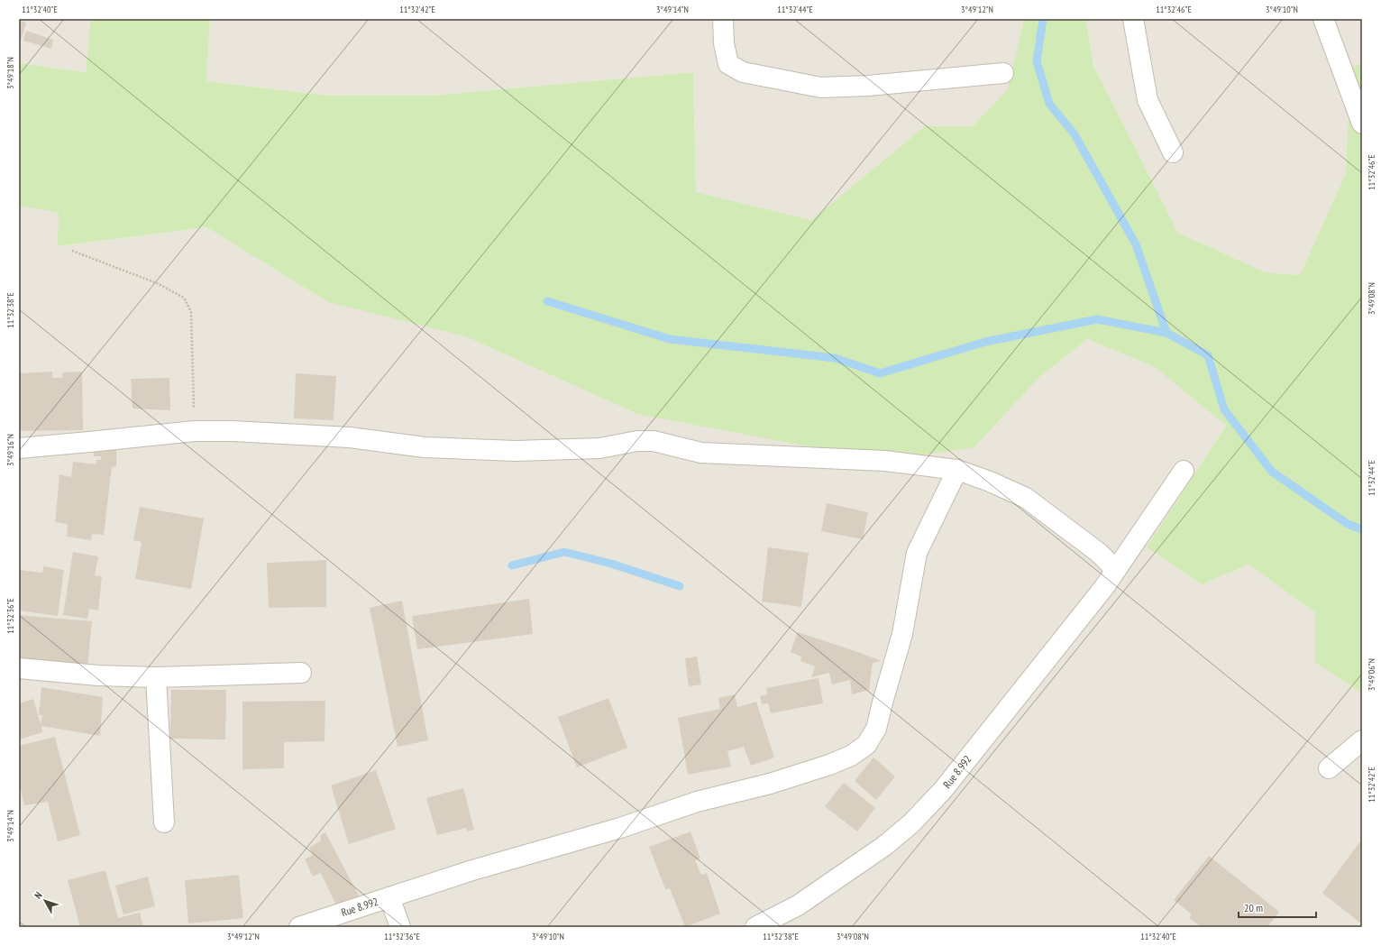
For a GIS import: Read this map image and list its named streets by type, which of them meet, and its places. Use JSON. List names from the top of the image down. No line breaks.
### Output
{"streets":{"street":["Rue 8.992"]},"scale_bar":"20 m","north":"top left","coordinates":["11°32'40\"E","11°32'42\"E","3°49'14\"N","11°32'44\"E","3°49'12\"N","11°32'46\"E","3°49'10\"N","3°49'18\"N","3°49'08\"N","11°32'38\"E","3°49'16\"N","11°32'36\"E","3°49'06\"N"]}
